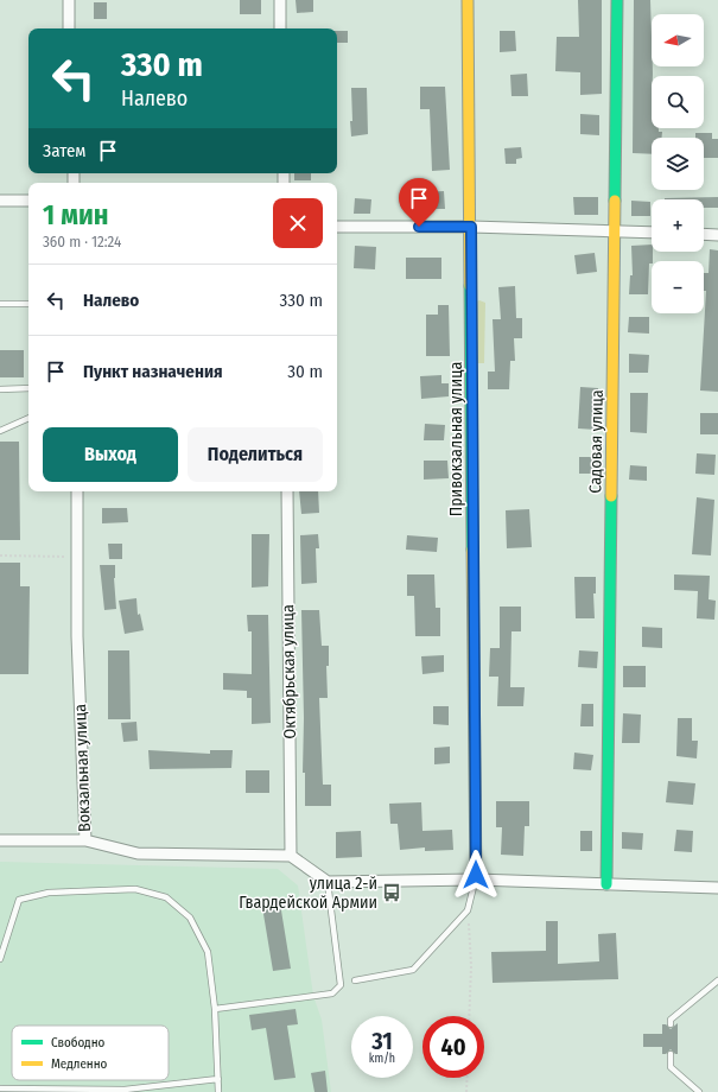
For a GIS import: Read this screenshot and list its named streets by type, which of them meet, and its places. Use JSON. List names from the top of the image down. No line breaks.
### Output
{"streets":{"street":["Привокзальная улица","Садовая улица","Октябрьская улица","Вокзальная улица"]},"crossings":[["Октябрьская улица","Вокзальная улица"]],"places":{"bus stop":["улица 2-й Гвардейской Армии"]},"legend":["Свободно","Медленно"],"north":"left","page":{"map_buttons":["+","−"],"turn":["330 m","Налево"],"then":"Затем","heading":["1 мин","360 m · 12:24"],"list":[{"name":"Налево","value":"330 m"},{"name":"Пункт назначения","value":"30 m"}],"buttons":["Выход","Поделиться"],"speed":"31 km/h","limit":"40"}}
